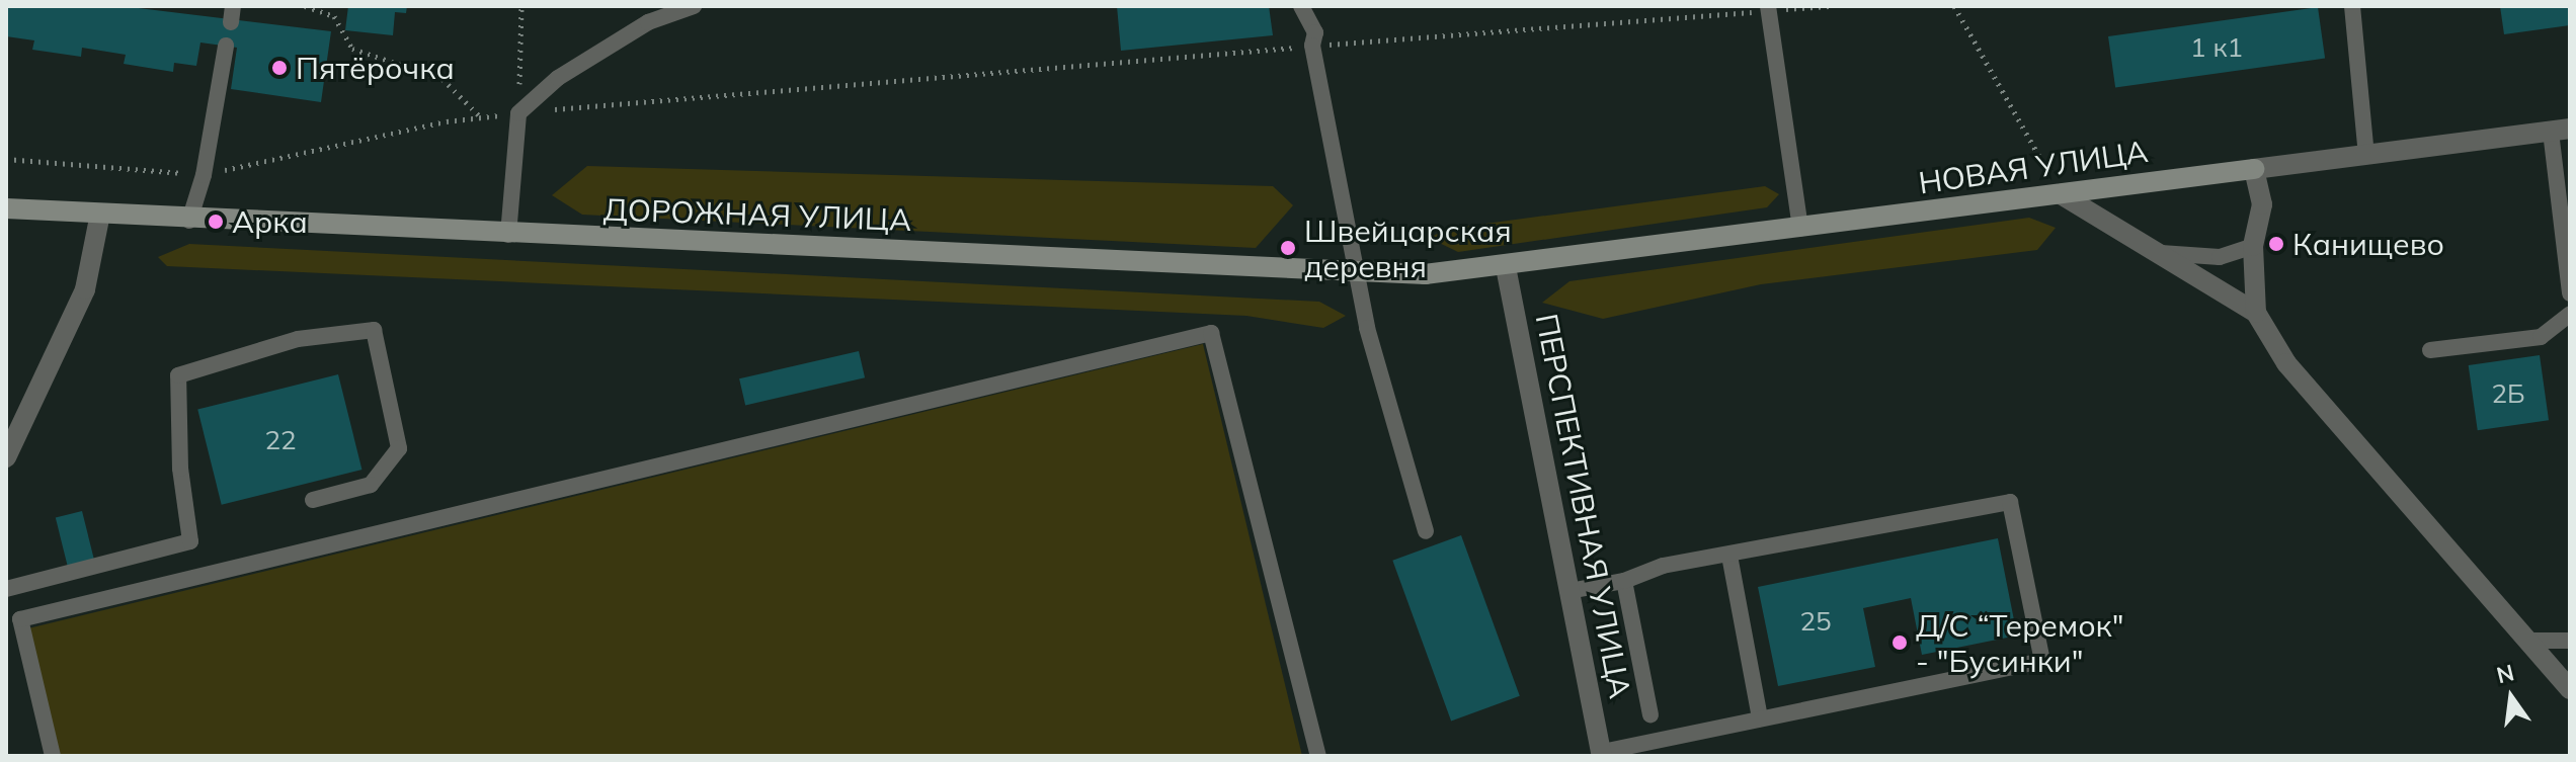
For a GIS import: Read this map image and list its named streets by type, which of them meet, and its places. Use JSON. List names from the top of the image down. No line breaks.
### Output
{"streets":{"street":["НОВАЯ УЛИЦА","ДОРОЖНАЯ УЛИЦА","ПЕРСПЕКТИВНАЯ УЛИЦА"]},"crossings":[["НОВАЯ УЛИЦА","ДОРОЖНАЯ УЛИЦА"],["НОВАЯ УЛИЦА","ПЕРСПЕКТИВНАЯ УЛИЦА"],["ДОРОЖНАЯ УЛИЦА","ПЕРСПЕКТИВНАЯ УЛИЦА"]],"places":["Пятёрочка","Арка","Канищево","Швейцарская деревня","Д/С “Теремок\" - \"Бусинки\""],"house_numbers":["1 к1","2Б","22","25"],"north":"top"}
